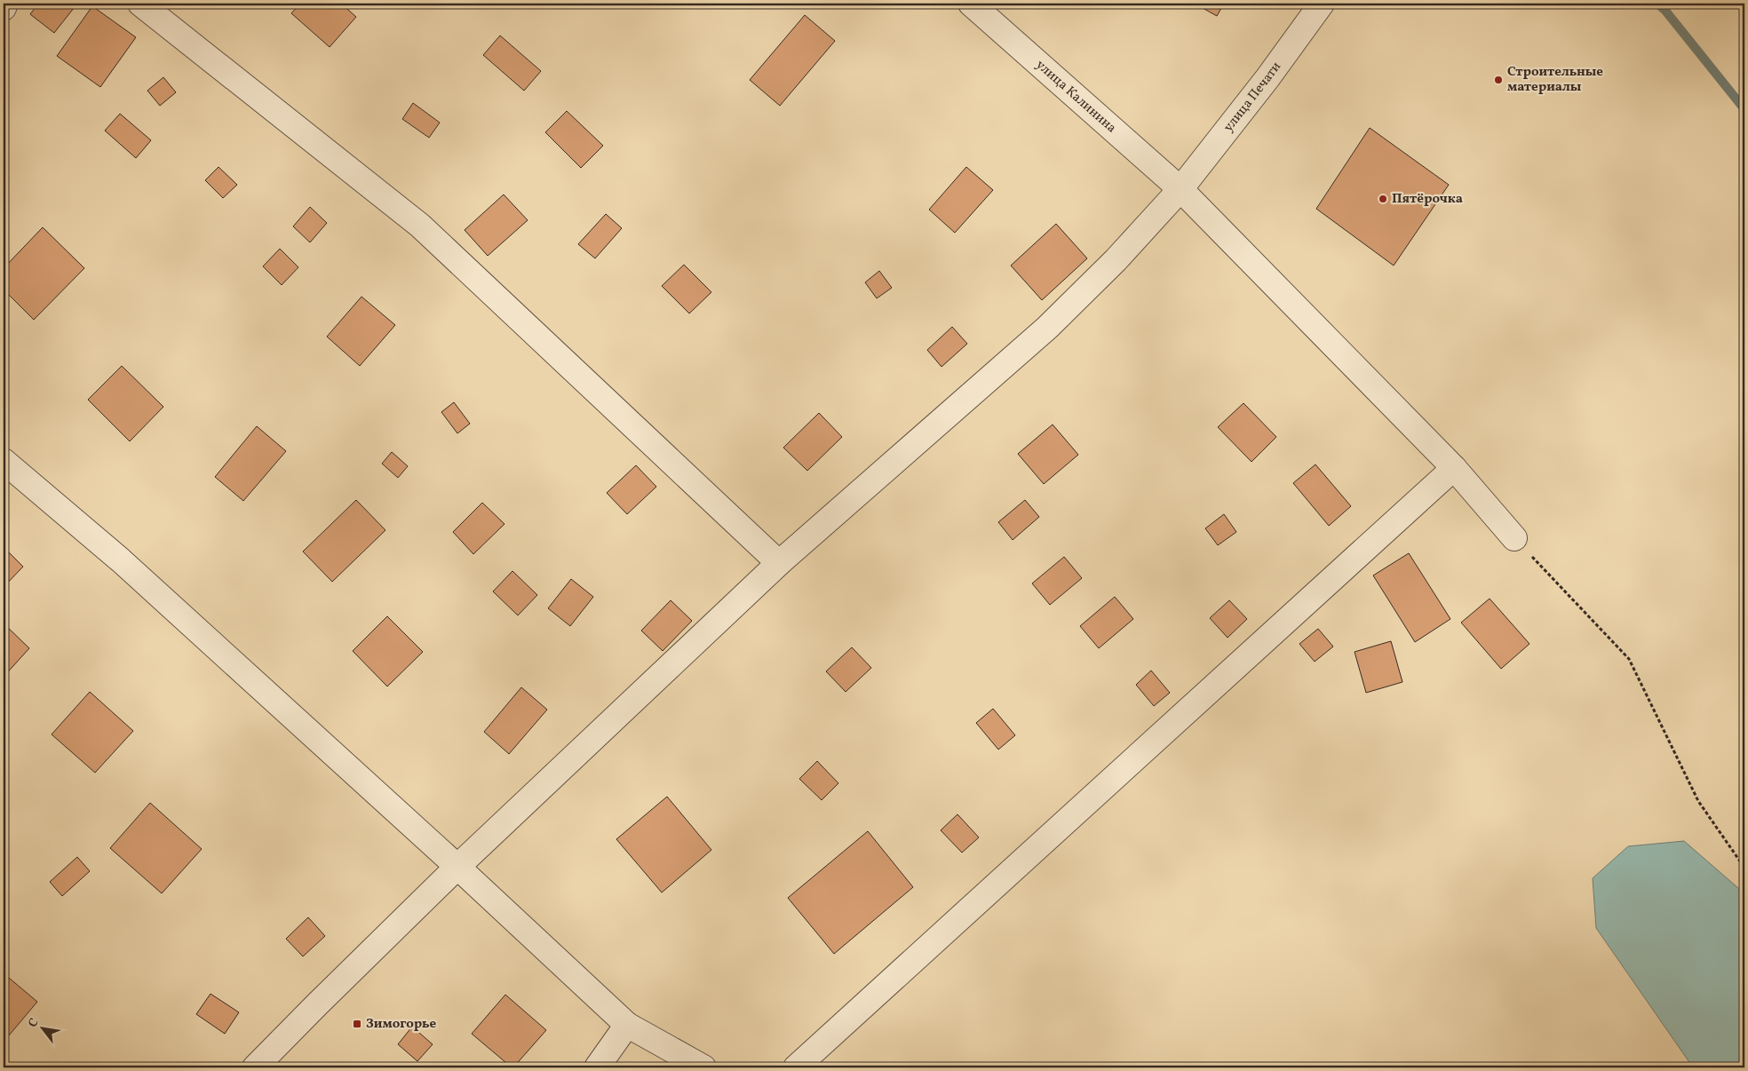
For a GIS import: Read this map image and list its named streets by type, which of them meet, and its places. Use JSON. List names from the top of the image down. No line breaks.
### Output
{"streets":{"street":["улица Калинина","улица Печати"]},"crossings":[["улица Калинина","улица Печати"]],"places":{"other":["Строительные материалы","Пятёрочка"],"transit":["Зимогорье"]},"north":"top left"}
